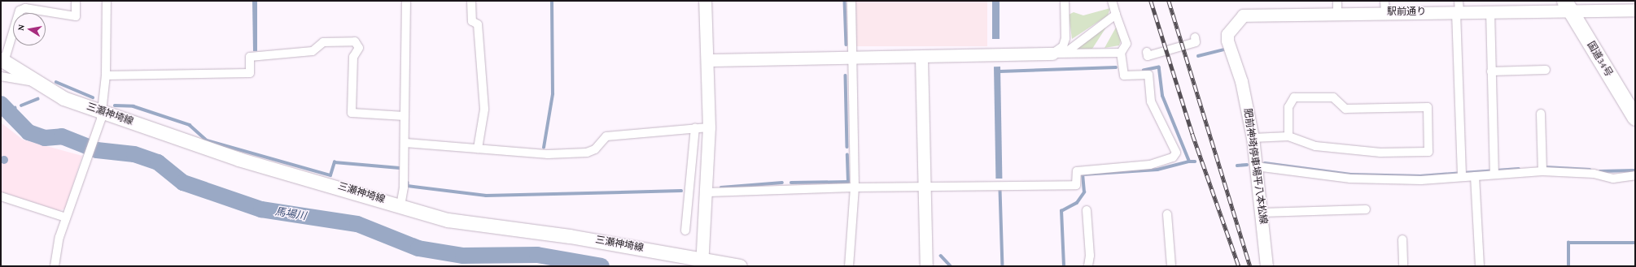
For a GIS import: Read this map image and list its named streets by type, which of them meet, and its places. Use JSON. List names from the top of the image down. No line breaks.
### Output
{"streets":{"highway":["国道34号"],"main road":["三瀬神埼線"],"street":["駅前通り","肥前神埼停車場平八本松線"]},"crossings":[["駅前通り","国道34号"],["駅前通り","肥前神埼停車場平八本松線"]],"water":["馬場川"],"north":"left"}
